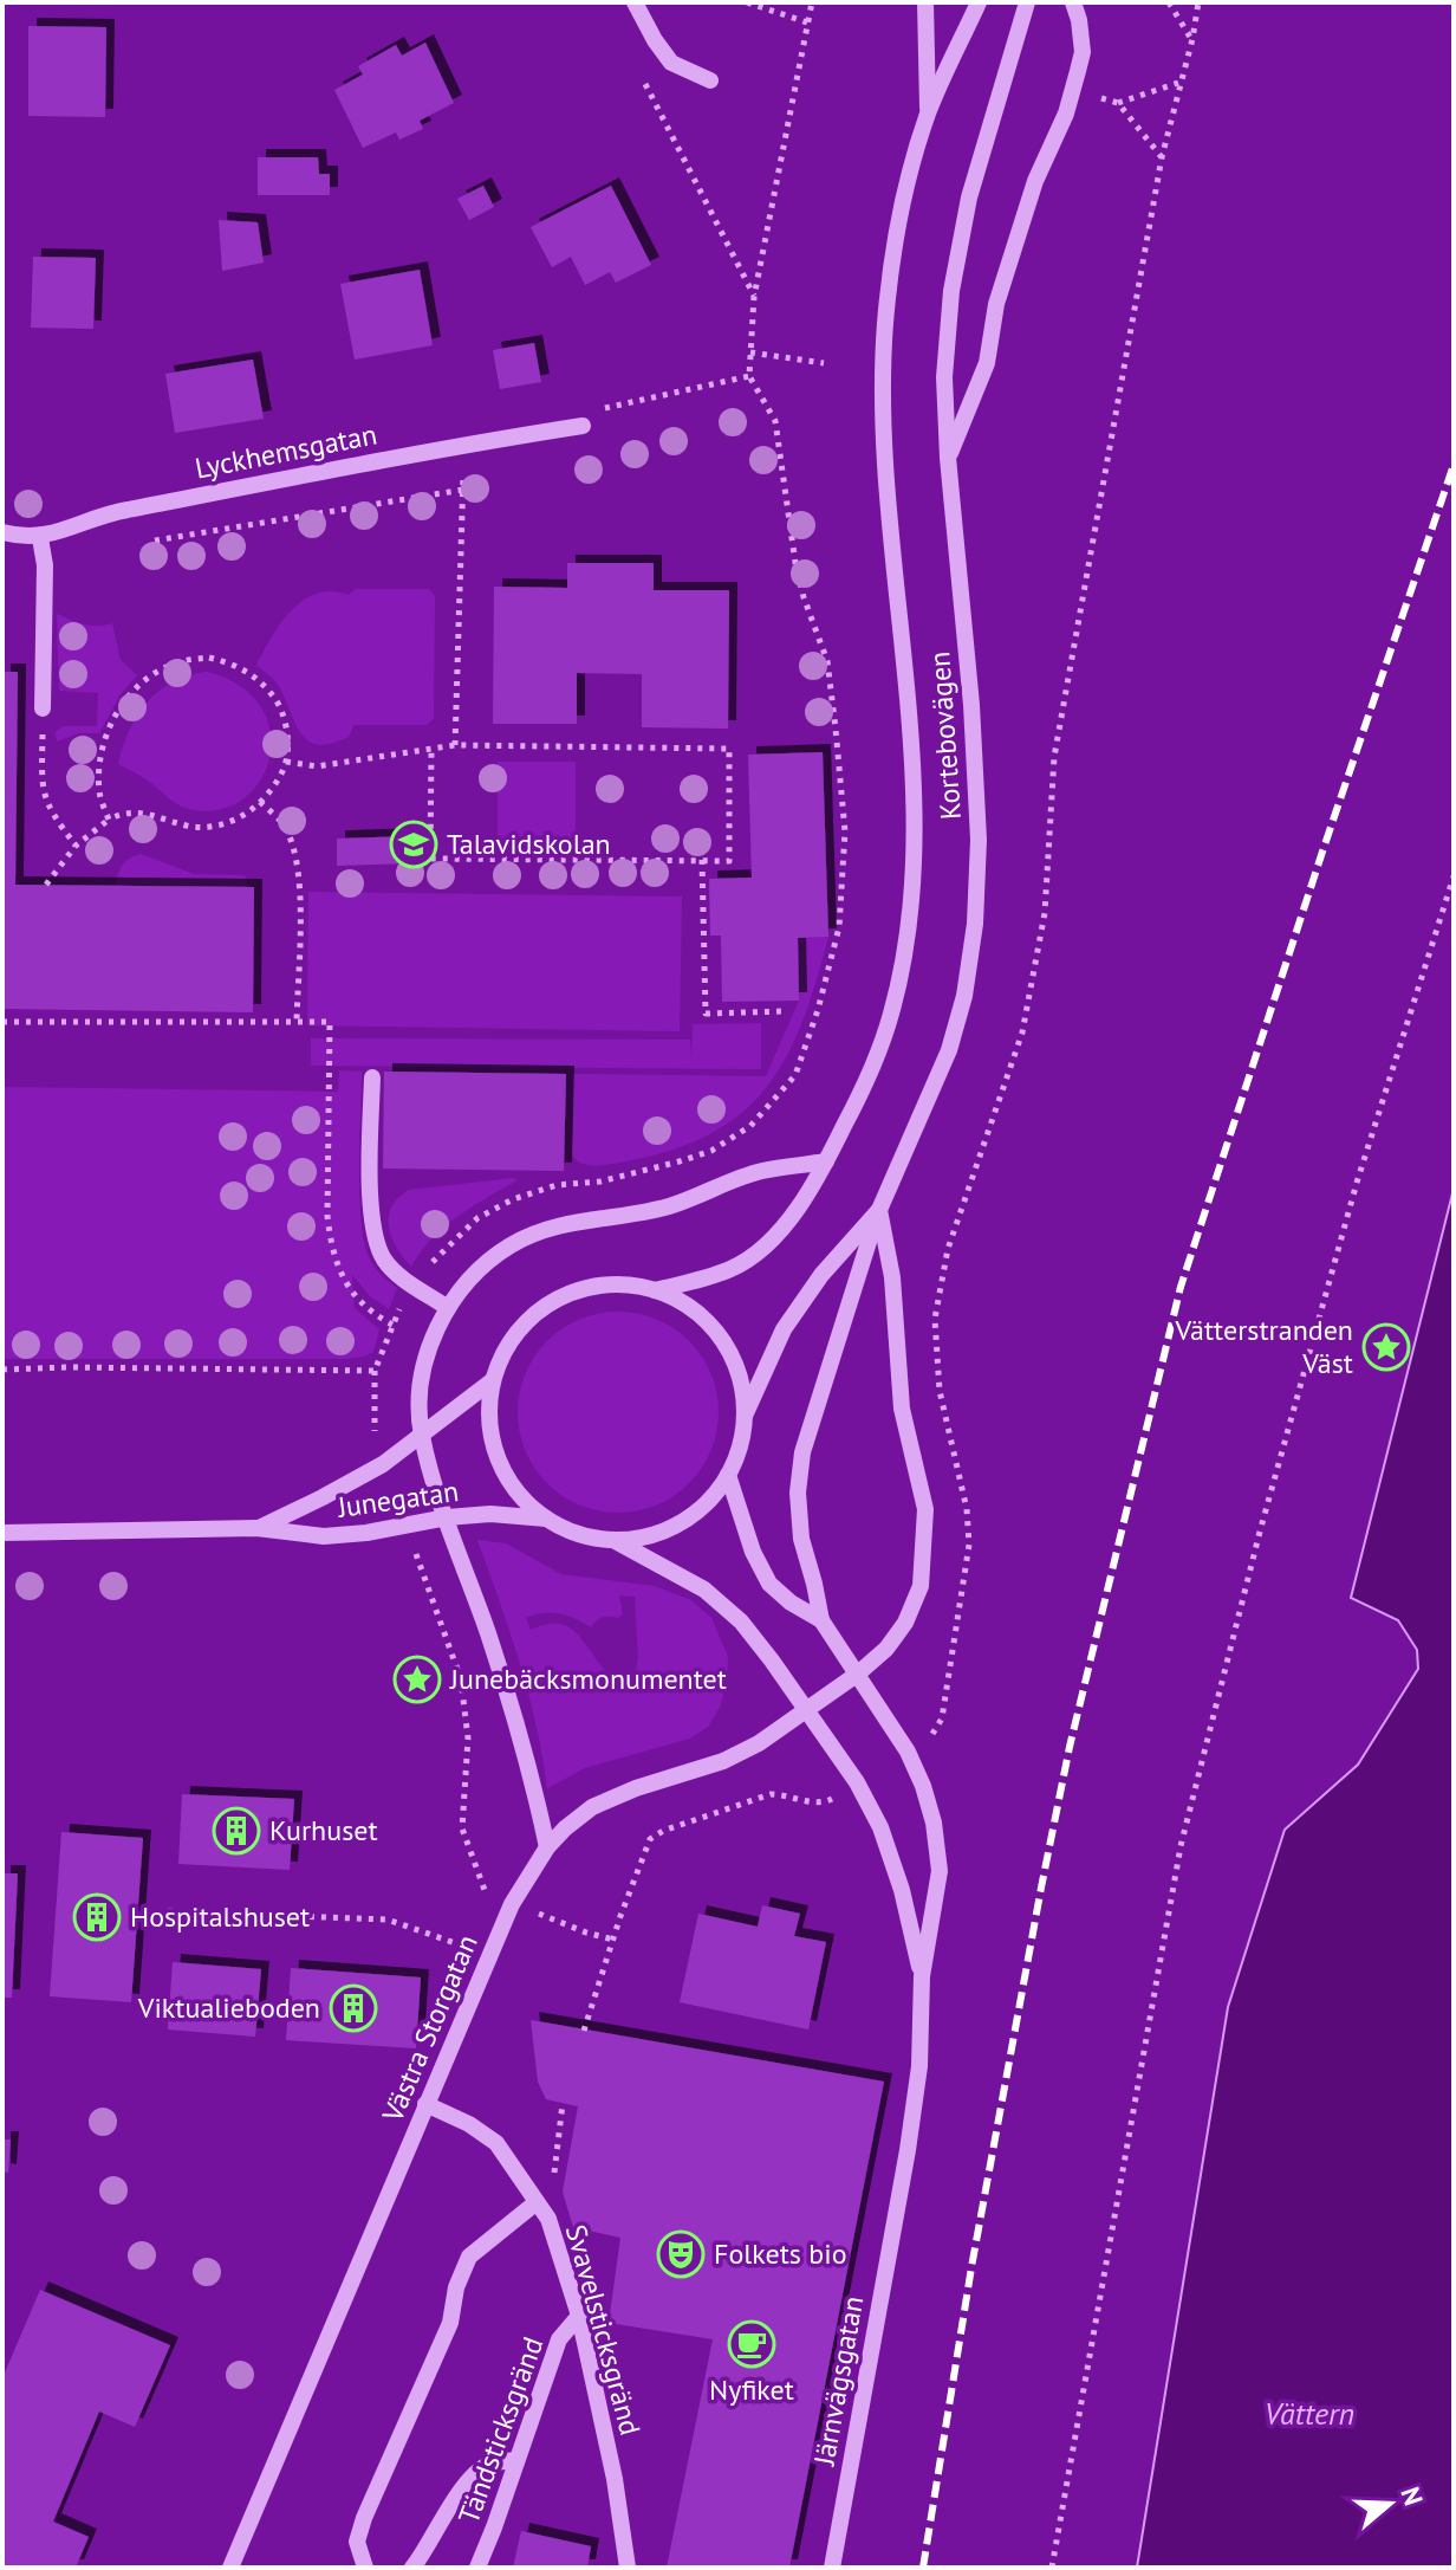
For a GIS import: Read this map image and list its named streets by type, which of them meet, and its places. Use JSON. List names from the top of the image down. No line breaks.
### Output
{"streets":{"street":["Lyckhemsgatan","Kortebovägen","Junegatan","Västra Storgatan","Svavelsticksgränd","Järnvägsgatan","Tändsticksgränd"]},"crossings":[["Kortebovägen","Junegatan"],["Kortebovägen","Västra Storgatan"],["Kortebovägen","Järnvägsgatan"],["Junegatan","Järnvägsgatan"],["Västra Storgatan","Svavelsticksgränd"],["Västra Storgatan","Järnvägsgatan"],["Svavelsticksgränd","Tändsticksgränd"]],"water":["Vättern"],"places":{"school or university":["Talavidskolan"],"place":["Vätterstranden Väst","Junebäcksmonumentet"],"building":["Kurhuset","Hospitalshuset","Viktualieboden"],"theatre":["Folkets bio"],"cafe":["Nyfiket"]},"north":"right"}
